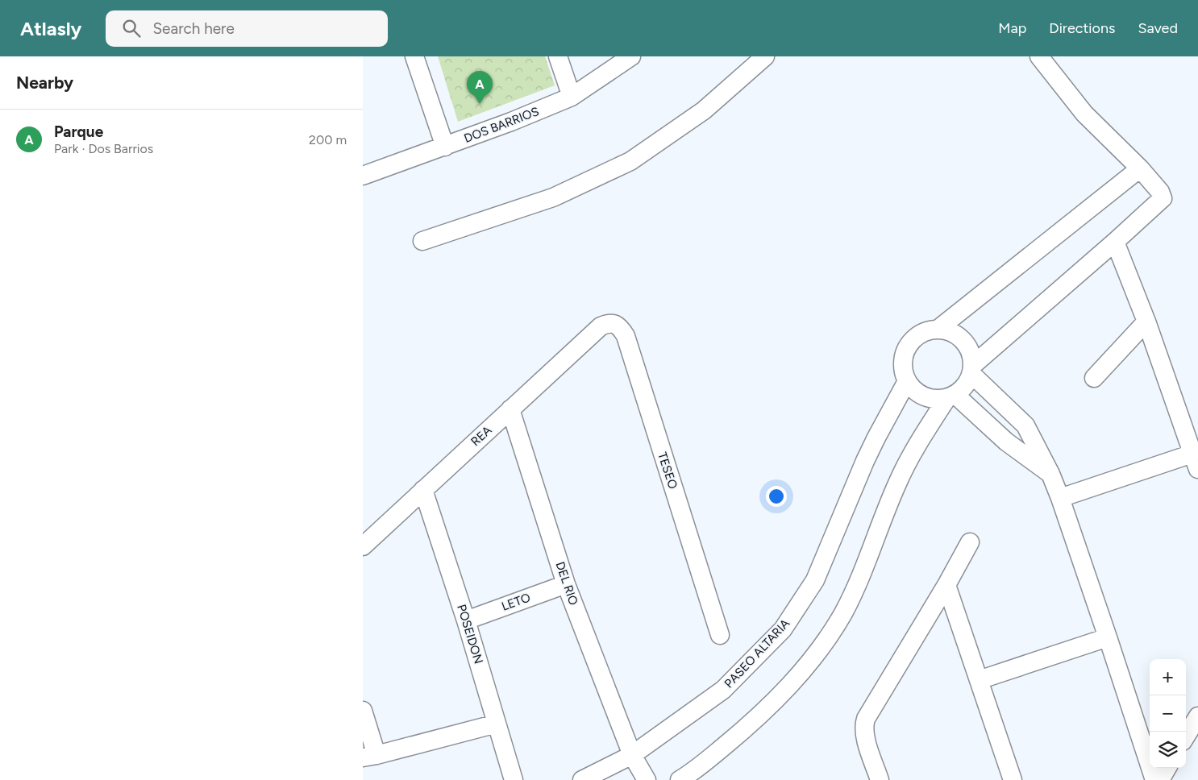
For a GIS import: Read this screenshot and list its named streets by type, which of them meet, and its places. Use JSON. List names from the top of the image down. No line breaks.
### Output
{"streets":{"street":["DOS BARRIOS","REA","TESEO","DEL RIO","LETO","POSEIDON","PASEO ALTARIA"]},"crossings":[["REA","TESEO"],["REA","DEL RIO"],["REA","POSEIDON"],["DEL RIO","LETO"],["DEL RIO","PASEO ALTARIA"],["LETO","POSEIDON"]],"page":{"header":"Atlasly","search":"Search here","nav":["Map","Directions","Saved"],"heading":"Nearby","pins":"A","list":[{"mark":"A","name":"Parque","note":"Park · Dos Barrios","value":"200 m"}],"map_buttons":["+","−"]}}
